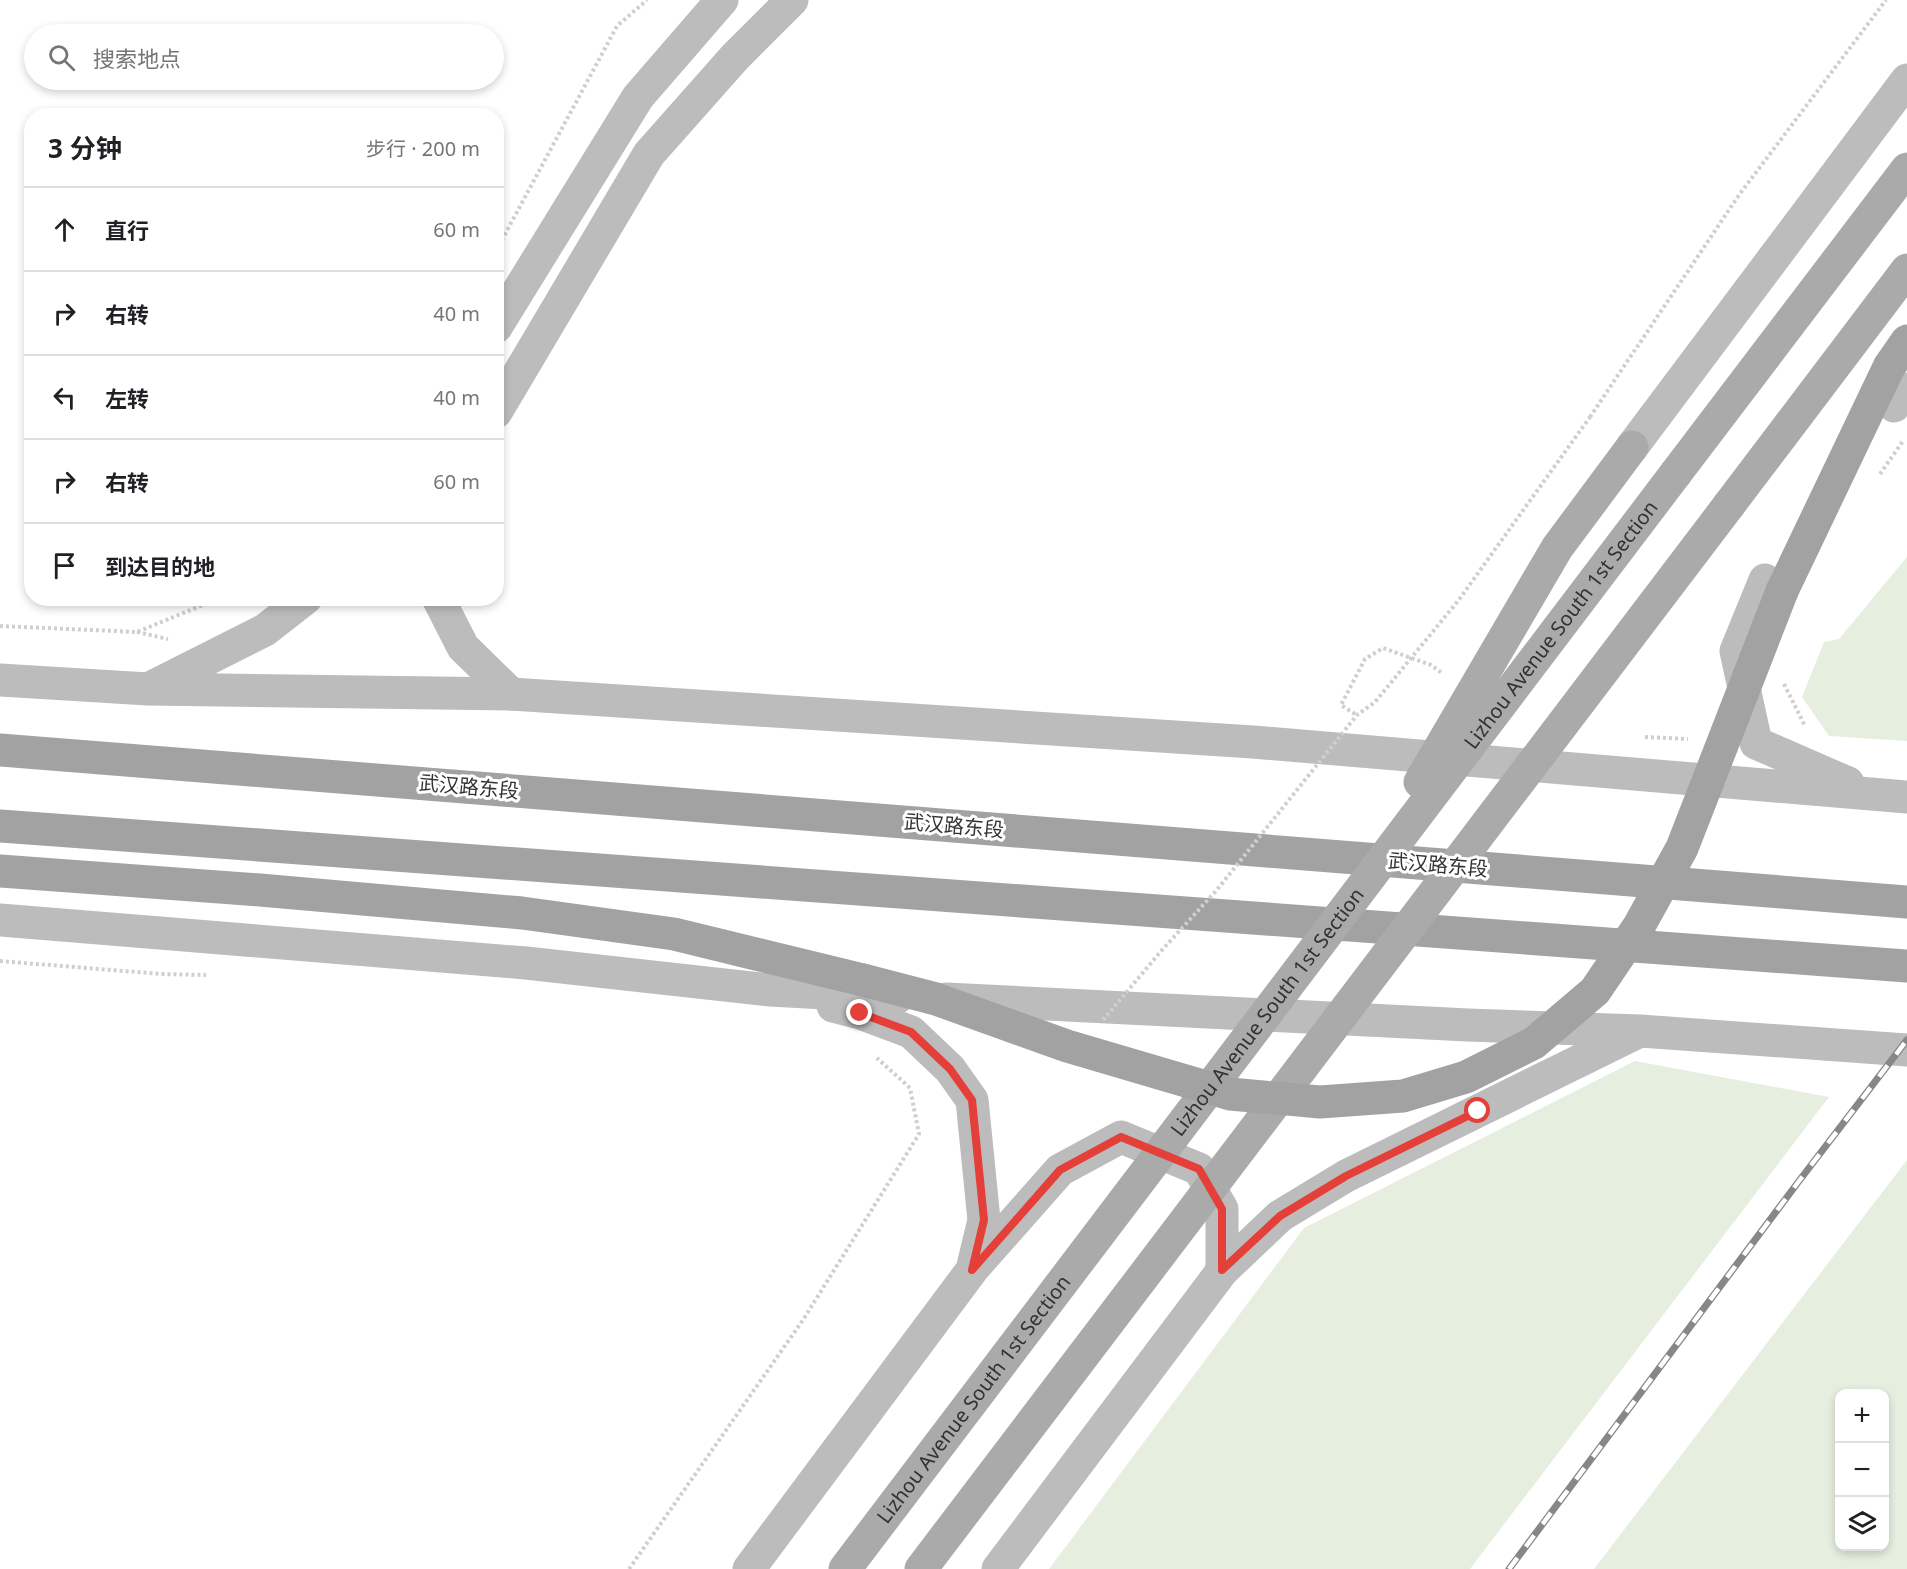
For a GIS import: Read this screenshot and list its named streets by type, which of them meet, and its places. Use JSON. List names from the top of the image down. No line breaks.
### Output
{"streets":{"highway":["武汉路东段"],"main road":["Lizhou Avenue South 1st Section"]},"page":{"search":"搜索地点","heading":["3 分钟","步行 · 200 m"],"list":[["直行","60 m"],["右转","40 m"],["左转","40 m"],["右转","60 m"],"到达目的地"],"map_buttons":["+","−"]}}
